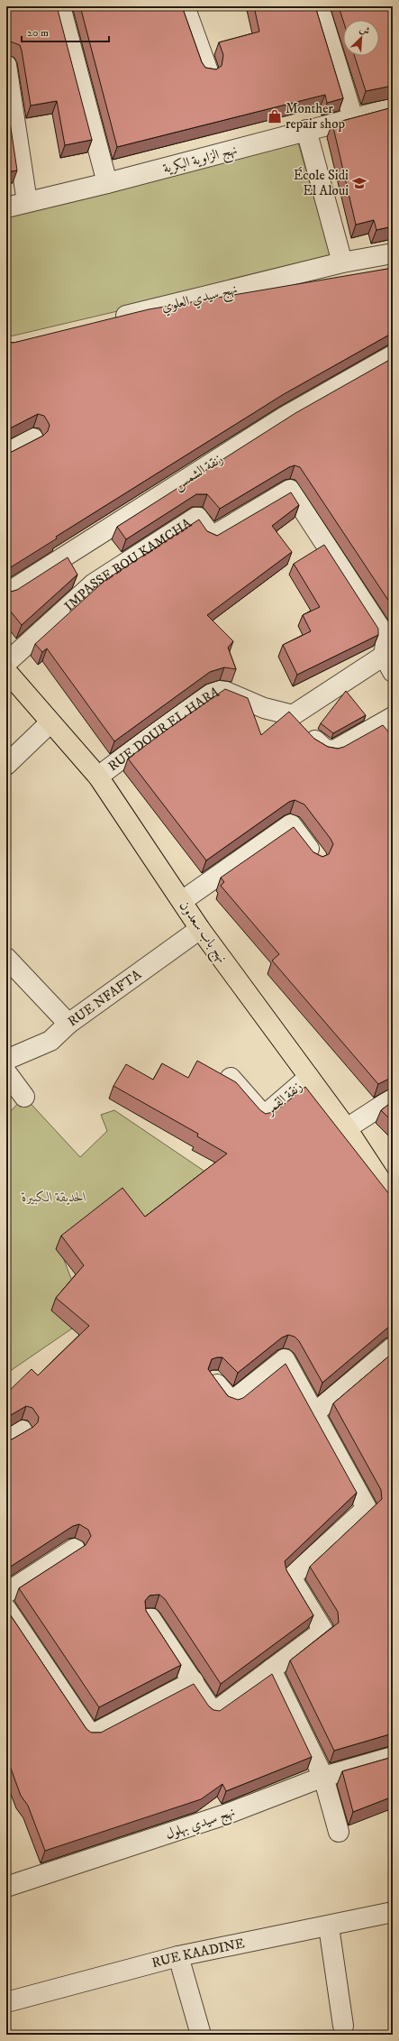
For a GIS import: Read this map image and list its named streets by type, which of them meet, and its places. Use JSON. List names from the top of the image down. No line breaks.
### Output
{"streets":{"main road":["نهج باب سعدون"],"street":["نهج الزاوية البكرية","نهج سيدي العلوي","زنقة الشمس","IMPASSE BOU KAMCHA","RUE DOUR EL HARA","RUE NFAFTA","زنقة القمر","نهج سيدي بهلول","RUE KAADINE"]},"crossings":[["RUE DOUR EL HARA","نهج باب سعدون"],["نهج باب سعدون","RUE NFAFTA"],["نهج باب سعدون","زنقة القمر"]],"parks":["الحديقة الكبيرة"],"places":{"shop":["Monther repair shop"],"school or university":["École Sidi El Aloui"]},"scale_bar":"20 m","north":"top right"}
